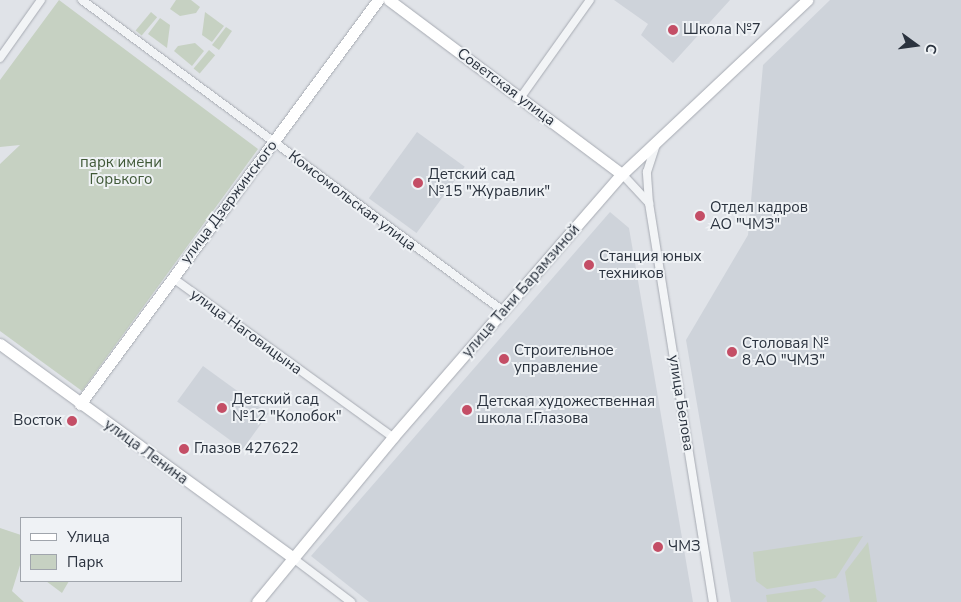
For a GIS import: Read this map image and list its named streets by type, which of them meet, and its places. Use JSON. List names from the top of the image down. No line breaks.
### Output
{"streets":{"street":["Советская улица","Комсомольская улица","улица Дзержинского","улица Тани Барамзиной","улица Наговицына","улица Белова","улица Ленина"]},"crossings":[["Советская улица","улица Тани Барамзиной"],["Комсомольская улица","улица Дзержинского"],["Комсомольская улица","улица Тани Барамзиной"],["улица Дзержинского","улица Наговицына"],["улица Дзержинского","улица Ленина"],["улица Тани Барамзиной","улица Наговицына"],["улица Тани Барамзиной","улица Белова"],["улица Тани Барамзиной","улица Ленина"]],"parks":["парк имени Горького"],"places":["Школа №7","Детский сад №15 \"Журавлик\"","Отдел кадров АО \"ЧМЗ\"","Станция юных техников","Столовая № 8 АО \"ЧМЗ\"","Строительное управление","Детский сад №12 \"Колобок\"","Детская художественная школа г.Глазова","Восток","Глазов 427622","ЧМЗ"],"legend":["Улица","Парк"],"north":"right"}
